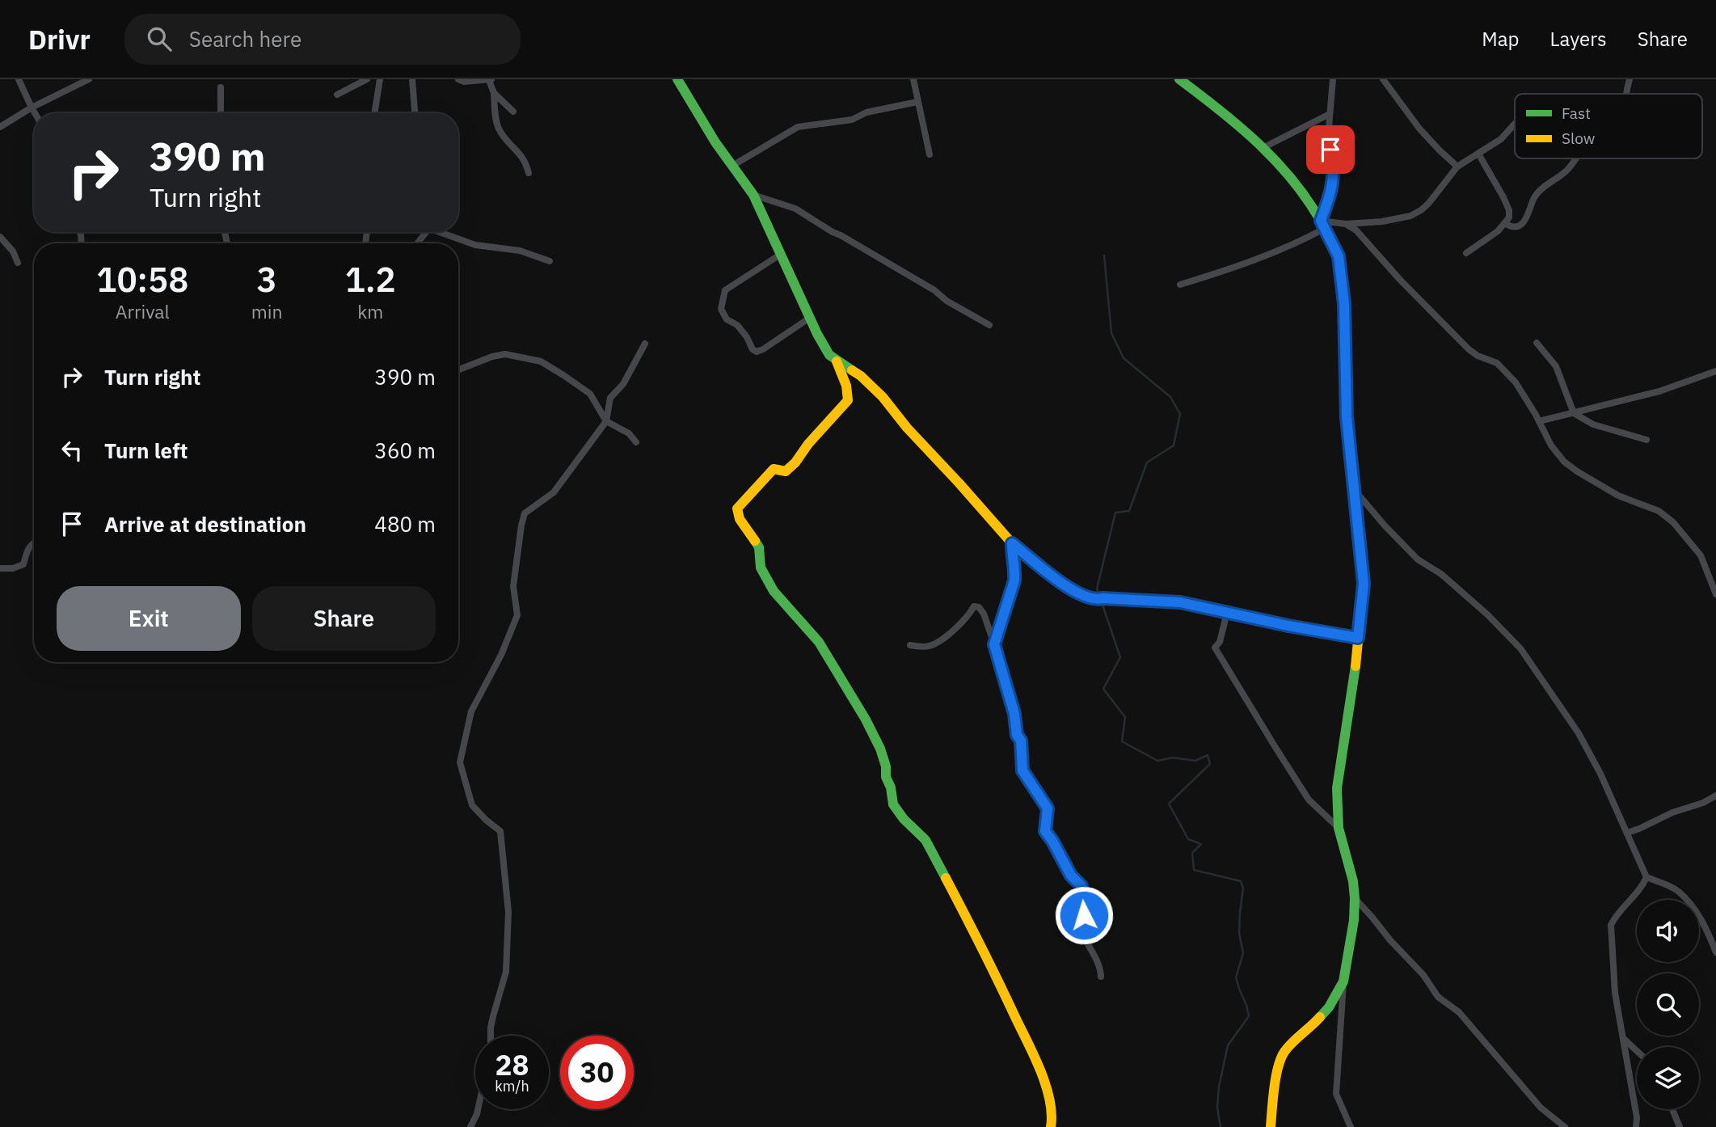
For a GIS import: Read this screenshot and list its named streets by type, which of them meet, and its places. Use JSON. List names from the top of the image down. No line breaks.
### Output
{"legend":["Fast","Slow"],"page":{"header":"Drivr","search":"Search here","nav":["Map","Layers","Share"],"turn":["390 m","Turn right"],"eta":["10:58","Arrival","3","min","1.2","km"],"list":[{"name":"Turn right","value":"390 m"},{"name":"Turn left","value":"360 m"},{"name":"Arrive at destination","value":"480 m"}],"buttons":["Exit","Share"],"speed":"28 km/h","limit":"30"}}
